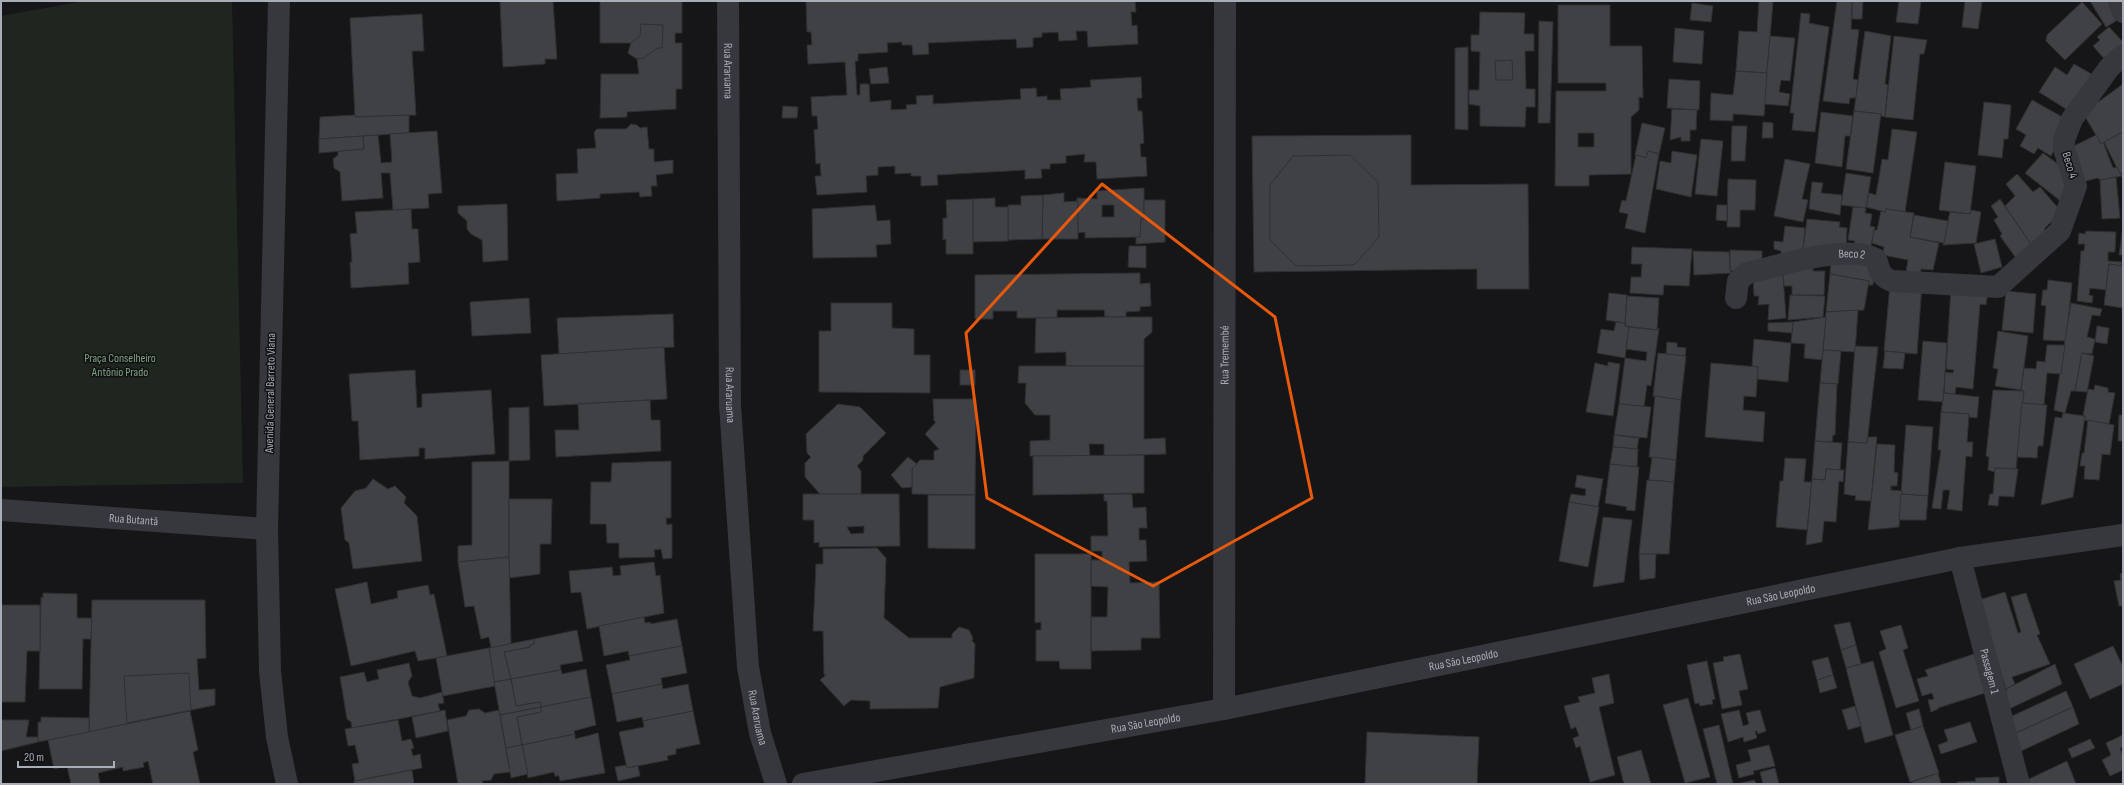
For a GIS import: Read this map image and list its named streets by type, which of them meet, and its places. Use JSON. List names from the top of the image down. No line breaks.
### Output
{"streets":{"street":["Rua Araruama","Beco 4","Beco 2","Rua Tremembé","Avenida General Barreto Viana","Rua Butantã","Rua São Leopoldo","Passagem 1"]},"crossings":[["Beco 4","Beco 2"],["Rua Tremembé","Rua São Leopoldo"],["Avenida General Barreto Viana","Rua Butantã"],["Rua São Leopoldo","Passagem 1"]],"parks":["Praça Conselheiro Antônio Prado"],"scale_bar":"20 m"}
